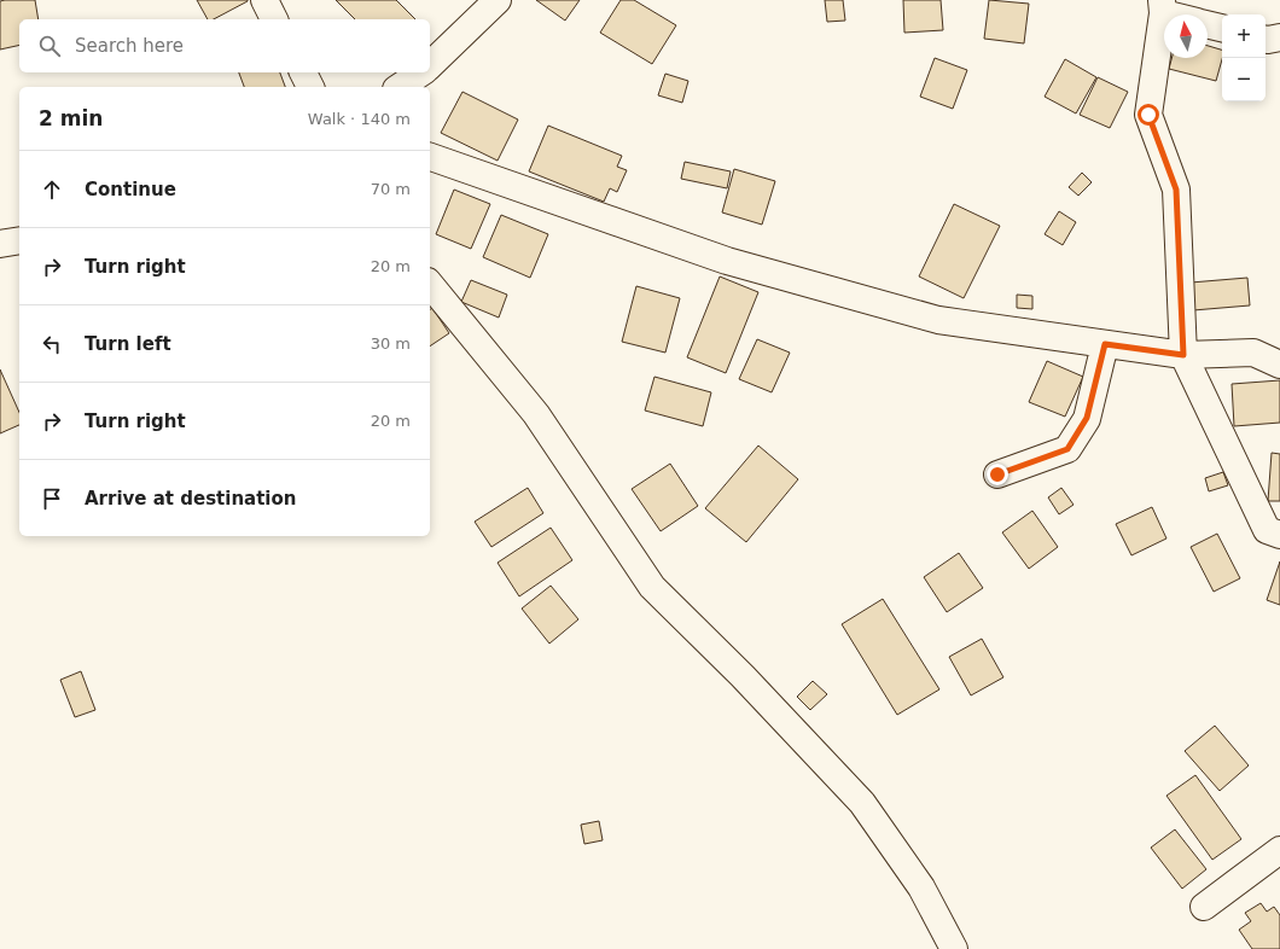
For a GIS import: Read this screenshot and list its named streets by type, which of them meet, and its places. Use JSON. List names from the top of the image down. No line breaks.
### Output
{"north":"top","page":{"map_buttons":["+","−"],"search":"Search here","heading":["2 min","Walk · 140 m"],"list":[["Continue","70 m"],["Turn right","20 m"],["Turn left","30 m"],["Turn right","20 m"],"Arrive at destination"]}}
